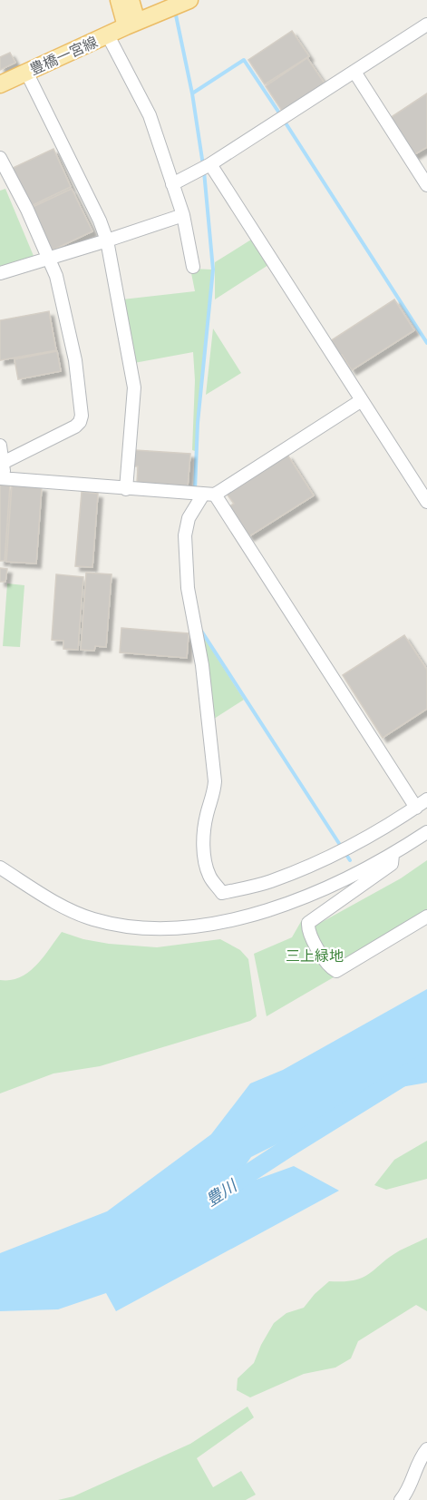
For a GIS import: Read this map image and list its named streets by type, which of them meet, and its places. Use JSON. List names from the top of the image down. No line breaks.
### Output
{"streets":{"main road":["豊橋一宮線"]},"water":["豊川"],"parks":["三上緑地"]}
